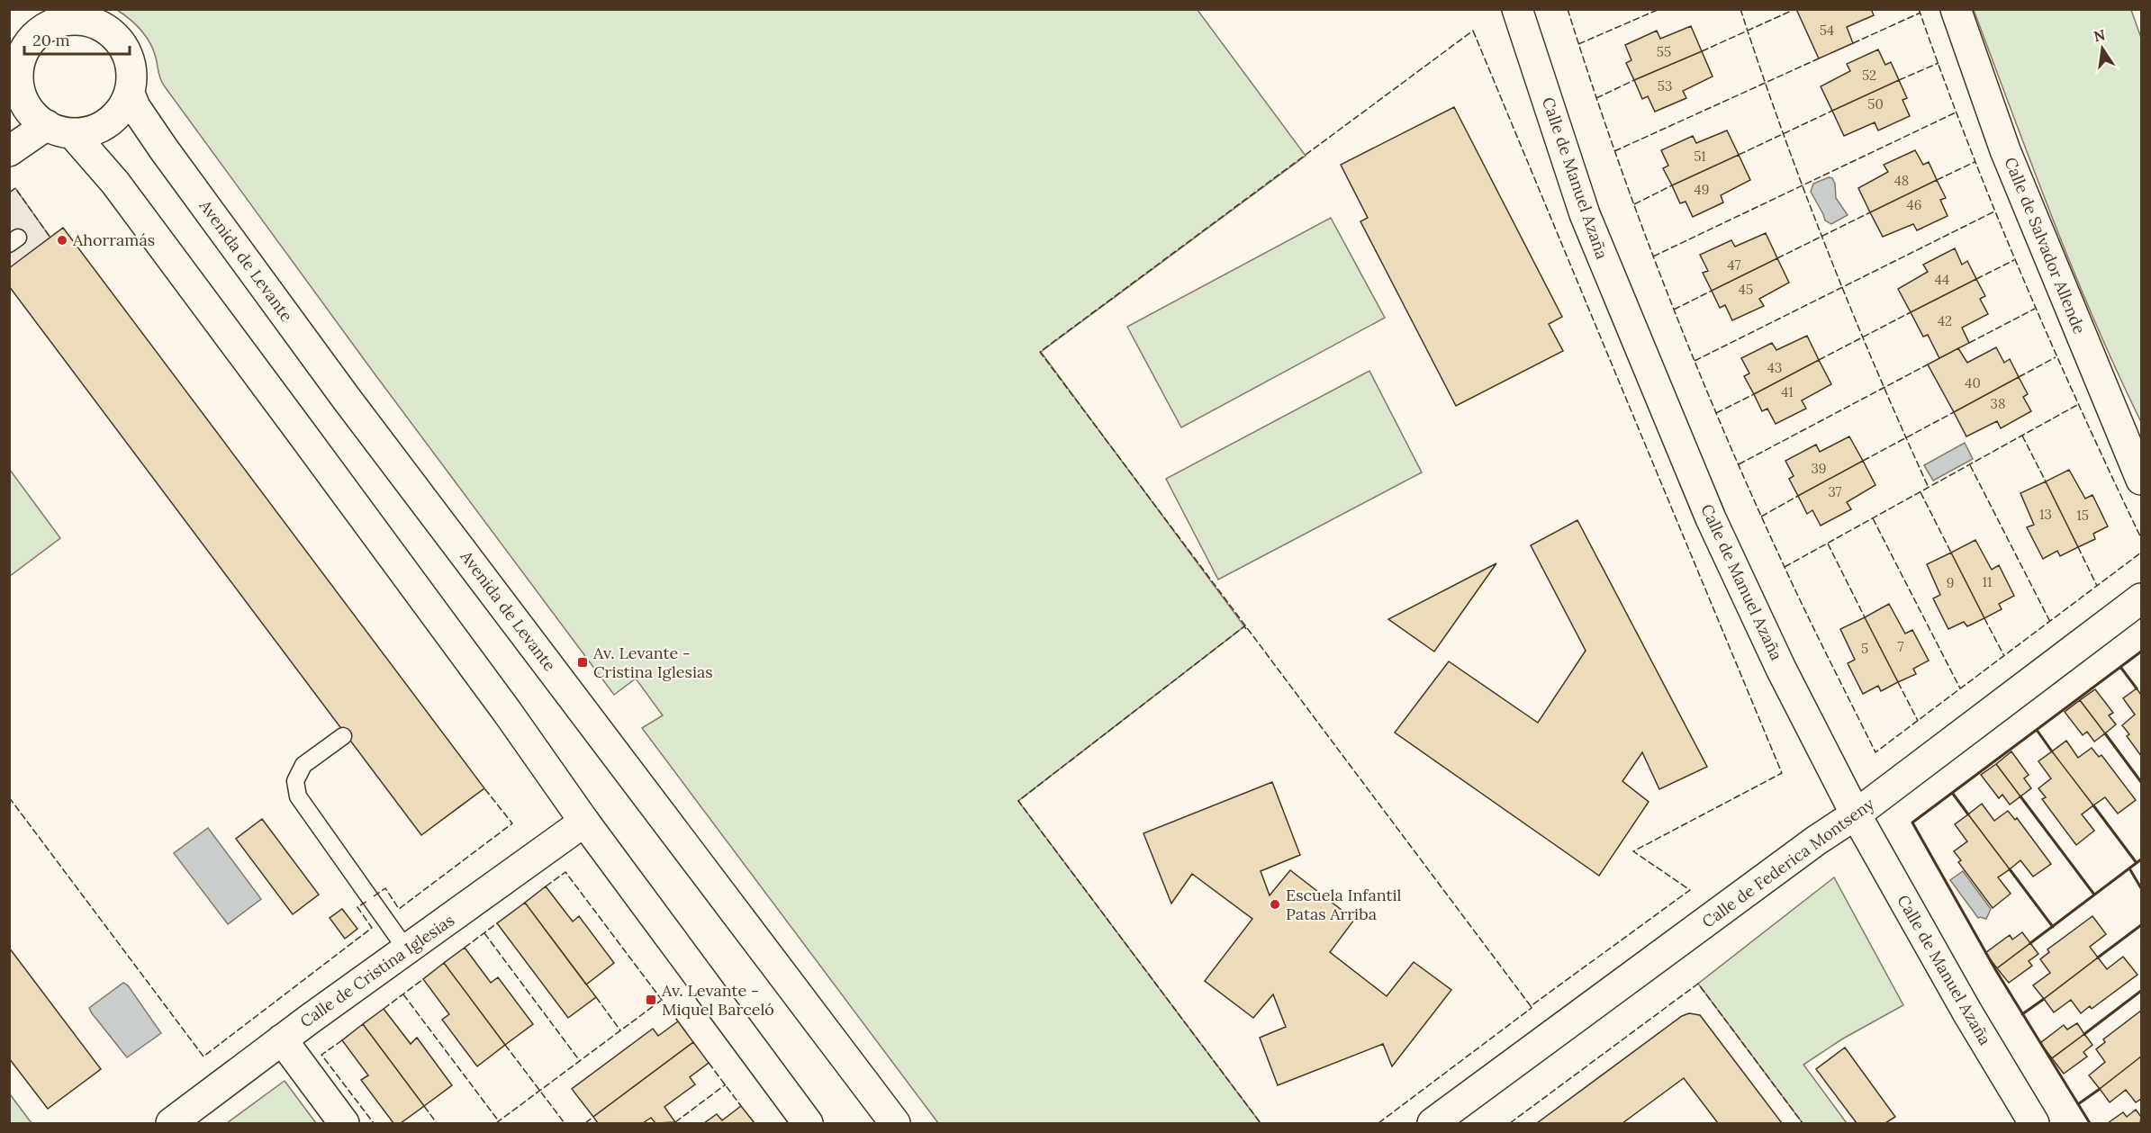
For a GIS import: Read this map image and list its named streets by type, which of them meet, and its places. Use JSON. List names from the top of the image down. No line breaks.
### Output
{"streets":{"street":["Calle de Manuel Azaña","Calle de Salvador Allende","Avenida de Levante","Calle de Federica Montseny","Calle de Cristina Iglesias"]},"crossings":[["Calle de Manuel Azaña","Calle de Federica Montseny"]],"places":{"other":["Ahorramás","Escuela Infantil Patas Arriba"],"transit":["Av. Levante - Cristina Iglesias","Av. Levante - Miquel Barceló"]},"house_numbers":["54","55","52","53","50","51","48","49","46","47","44","45","42","43","40","41","38","39","37","13","15","11","9","7","5"],"scale_bar":"20 m","north":"top"}
